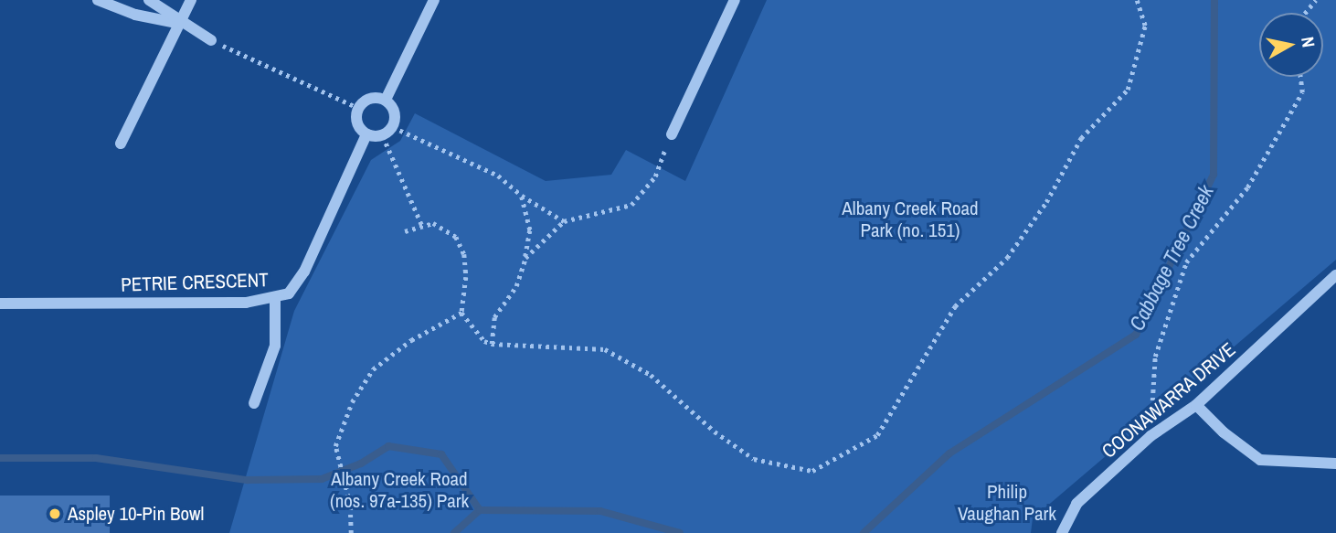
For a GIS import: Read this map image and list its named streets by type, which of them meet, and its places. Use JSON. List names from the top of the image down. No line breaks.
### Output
{"streets":{"street":["PETRIE CRESCENT","COONAWARRA DRIVE"]},"water":["Cabbage Tree Creek"],"parks":["Albany Creek Road Park (no. 151)","Albany Creek Road (nos. 97a-135) Park","Philip Vaughan Park"],"places":["Aspley 10-Pin Bowl"],"north":"right"}
